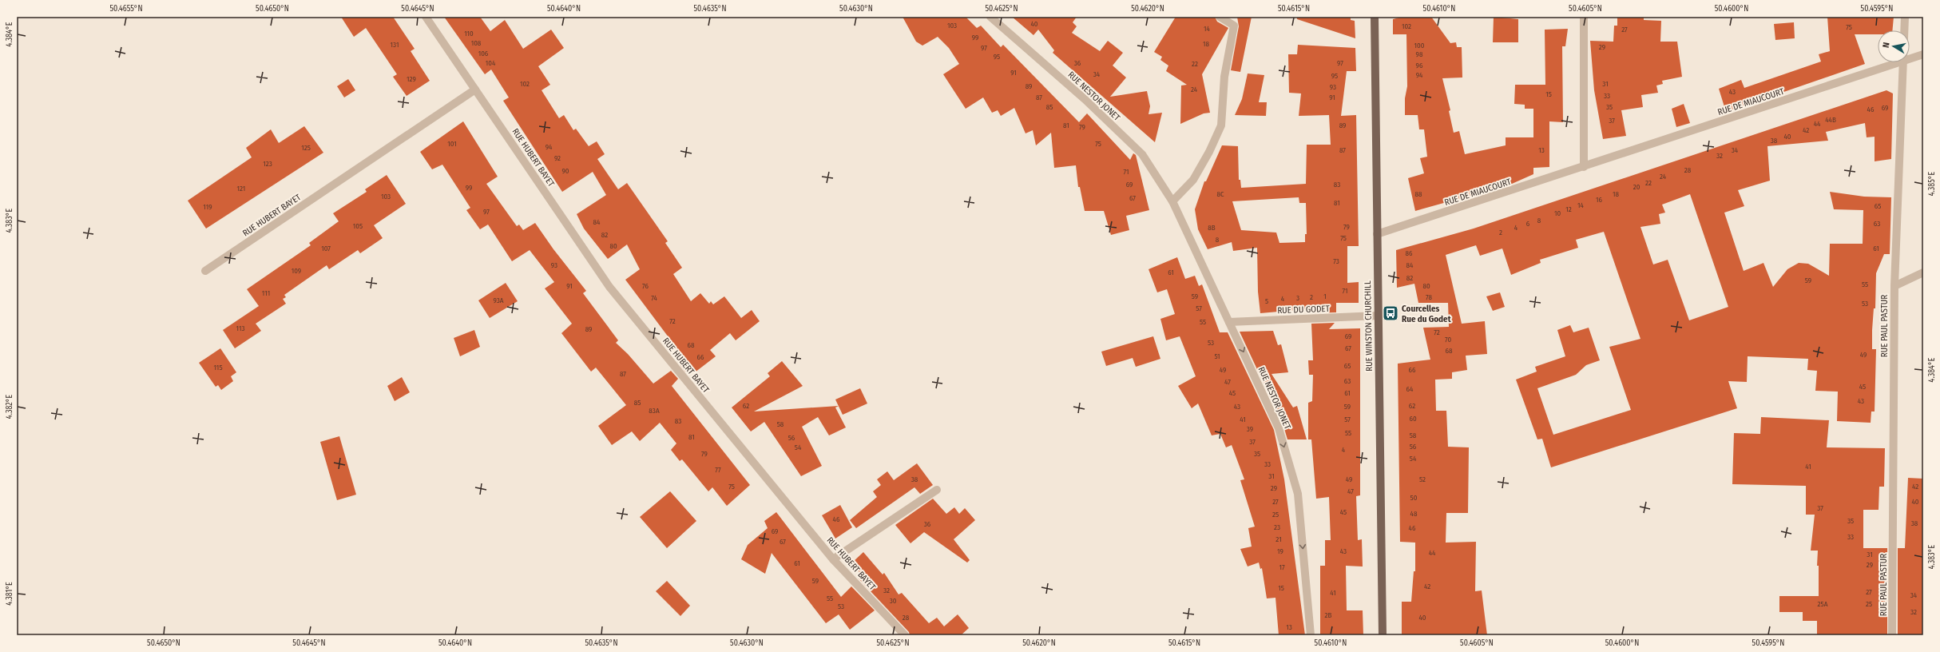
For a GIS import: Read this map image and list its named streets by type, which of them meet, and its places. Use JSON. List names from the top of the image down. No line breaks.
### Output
{"streets":{"main road":["RUE WINSTON CHURCHILL"],"street":["RUE NESTOR JONET","RUE DE MIAUCOURT","RUE HUBERT BAYET","RUE DU GODET","RUE PAUL PASTUR"]},"crossings":[["RUE NESTOR JONET","RUE DU GODET"],["RUE DE MIAUCOURT","RUE WINSTON CHURCHILL"],["RUE DU GODET","RUE WINSTON CHURCHILL"]],"one_way":["RUE NESTOR JONET"],"places":{"bus stop":["Courcelles Rue du Godet"]},"house_numbers":["40","103","102","75","14","27","110","99","108","18","131","100","29","97","106","98","95","104","36","97","22","96","91","34","94","95","129","102","31","89","93","24","43","15","33","87","91","85","35","69","46","44B","37","44","81","89","79","42","40","38","101","75","94","125","87","13","34","32","92","123","28","90","71","24","22","69","83","20","99","121","8C","88","18","103","67","16","81","14","65","119","12","97","10","8","84","6","63","105","79","8B","4","2","82","75","8","80","107","61","86","73","93","84","109","61","82","59","55","91","76","80","71","111","59","1","2","78","74","3","4","93A","5","53","57","72","55","113","89","72","69","70","53","68","67","68","49","51","66","65","115","49","66","87","63","47","45","64","45","61","43","85","62","62","43","59","83A","60","41","57","83","58","39","55","58","81","56","37","56","54","4","79","35","54","33","41","77","31","38","49","52","75","42","29","47","50","27","40","37","45","48","25","46","35","38","36","23","46","69","33","21","67","19","43","44","31","61","29","17","59","42","15","32","27","41","34","55","30","25A","25","53","32","2B","28","40","13"],"north":"left","coordinates":["50.4655°N","50.4650°N","50.4645°N","50.4640°N","50.4635°N","50.4630°N","50.4625°N","50.4620°N","50.4615°N","50.4610°N","50.4605°N","50.4600°N","50.4595°N","4.384°E","4.385°E","4.383°E","4.382°E","4.381°E"]}
